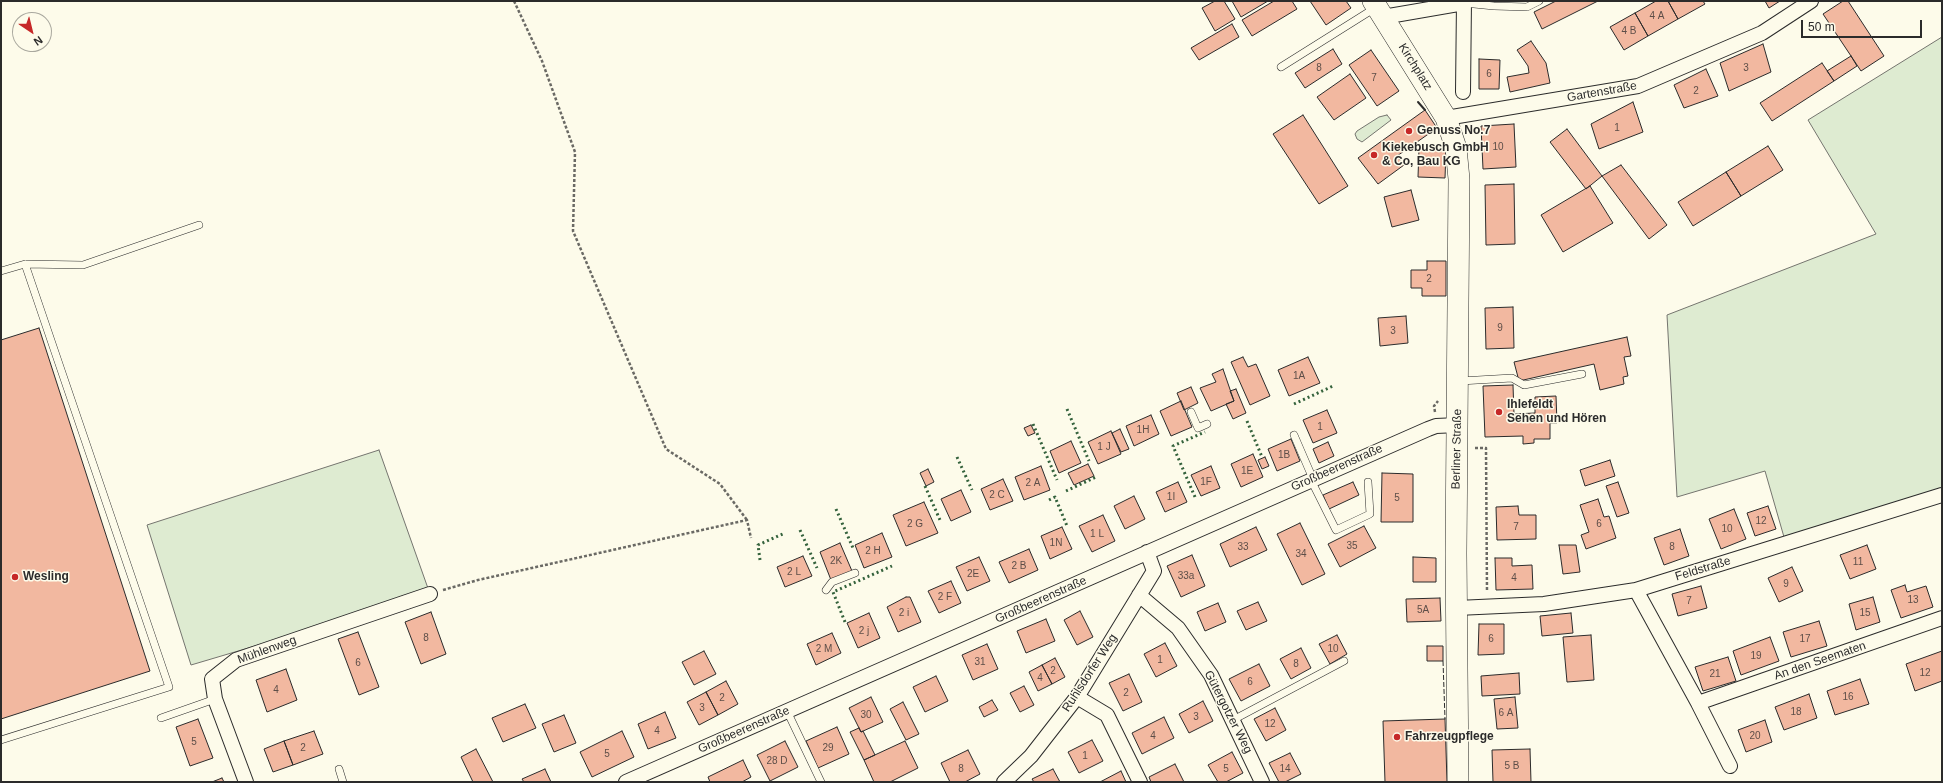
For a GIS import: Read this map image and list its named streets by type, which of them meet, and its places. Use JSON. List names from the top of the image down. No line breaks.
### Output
{"streets":{"main road":["Kirchplatz","Berliner Straße"],"street":["Gartenstraße","Großbeerenstraße","Feldstraße","Mühlenweg","An den Seematen","Ruhlsdorfer Weg","Gütergotzer Weg"]},"crossings":[["Kirchplatz","Gartenstraße"],["Kirchplatz","Berliner Straße"],["Gartenstraße","Berliner Straße"],["Berliner Straße","Großbeerenstraße"],["Berliner Straße","Feldstraße"],["Großbeerenstraße","Ruhlsdorfer Weg"],["Ruhlsdorfer Weg","Gütergotzer Weg"]],"places":["Genuss No.7","Kiekebusch GmbH & Co, Bau KG","Ihlefeldt Sehen und Hören","Wesling","Fahrzeugpflege"],"house_numbers":["4 A","4 B","8","3","6","7","2","1","10","2","9","3","1A","1","1H","1 J","1B","1E","1F","2 A","2 C","1I","5","12","2 G","6","7","10","1 L","1N","35","33","8","2 H","34","2K","11","2 B","2 L","2E","33a","4","9","2 F","13","7","5A","2 i","15","2 j","8","6","17","2 M","10","19","1","31","6","8","2","12","21","4","6","4","2","16","2","3","18","6 A","30","3","12","4","4","20","5","2","29","5","1","28 D","5 B","8","5","14"],"scale_bar":"50 m","north":"bottom right"}
